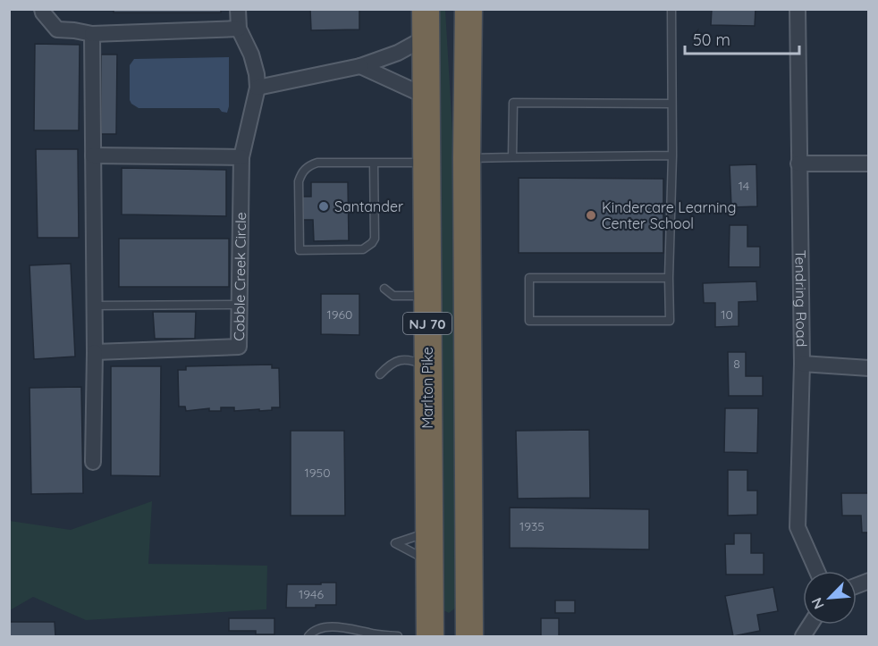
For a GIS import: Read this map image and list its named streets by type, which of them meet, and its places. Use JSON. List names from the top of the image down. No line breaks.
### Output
{"streets":{"highway":["NJ 70","Marlton Pike"],"street":["Cobble Creek Circle","Tendring Road"]},"places":["Santander","Kindercare Learning Center School"],"house_numbers":["14","1960","10","8","1950","1935","1946"],"scale_bar":"50 m","north":"bottom left"}
